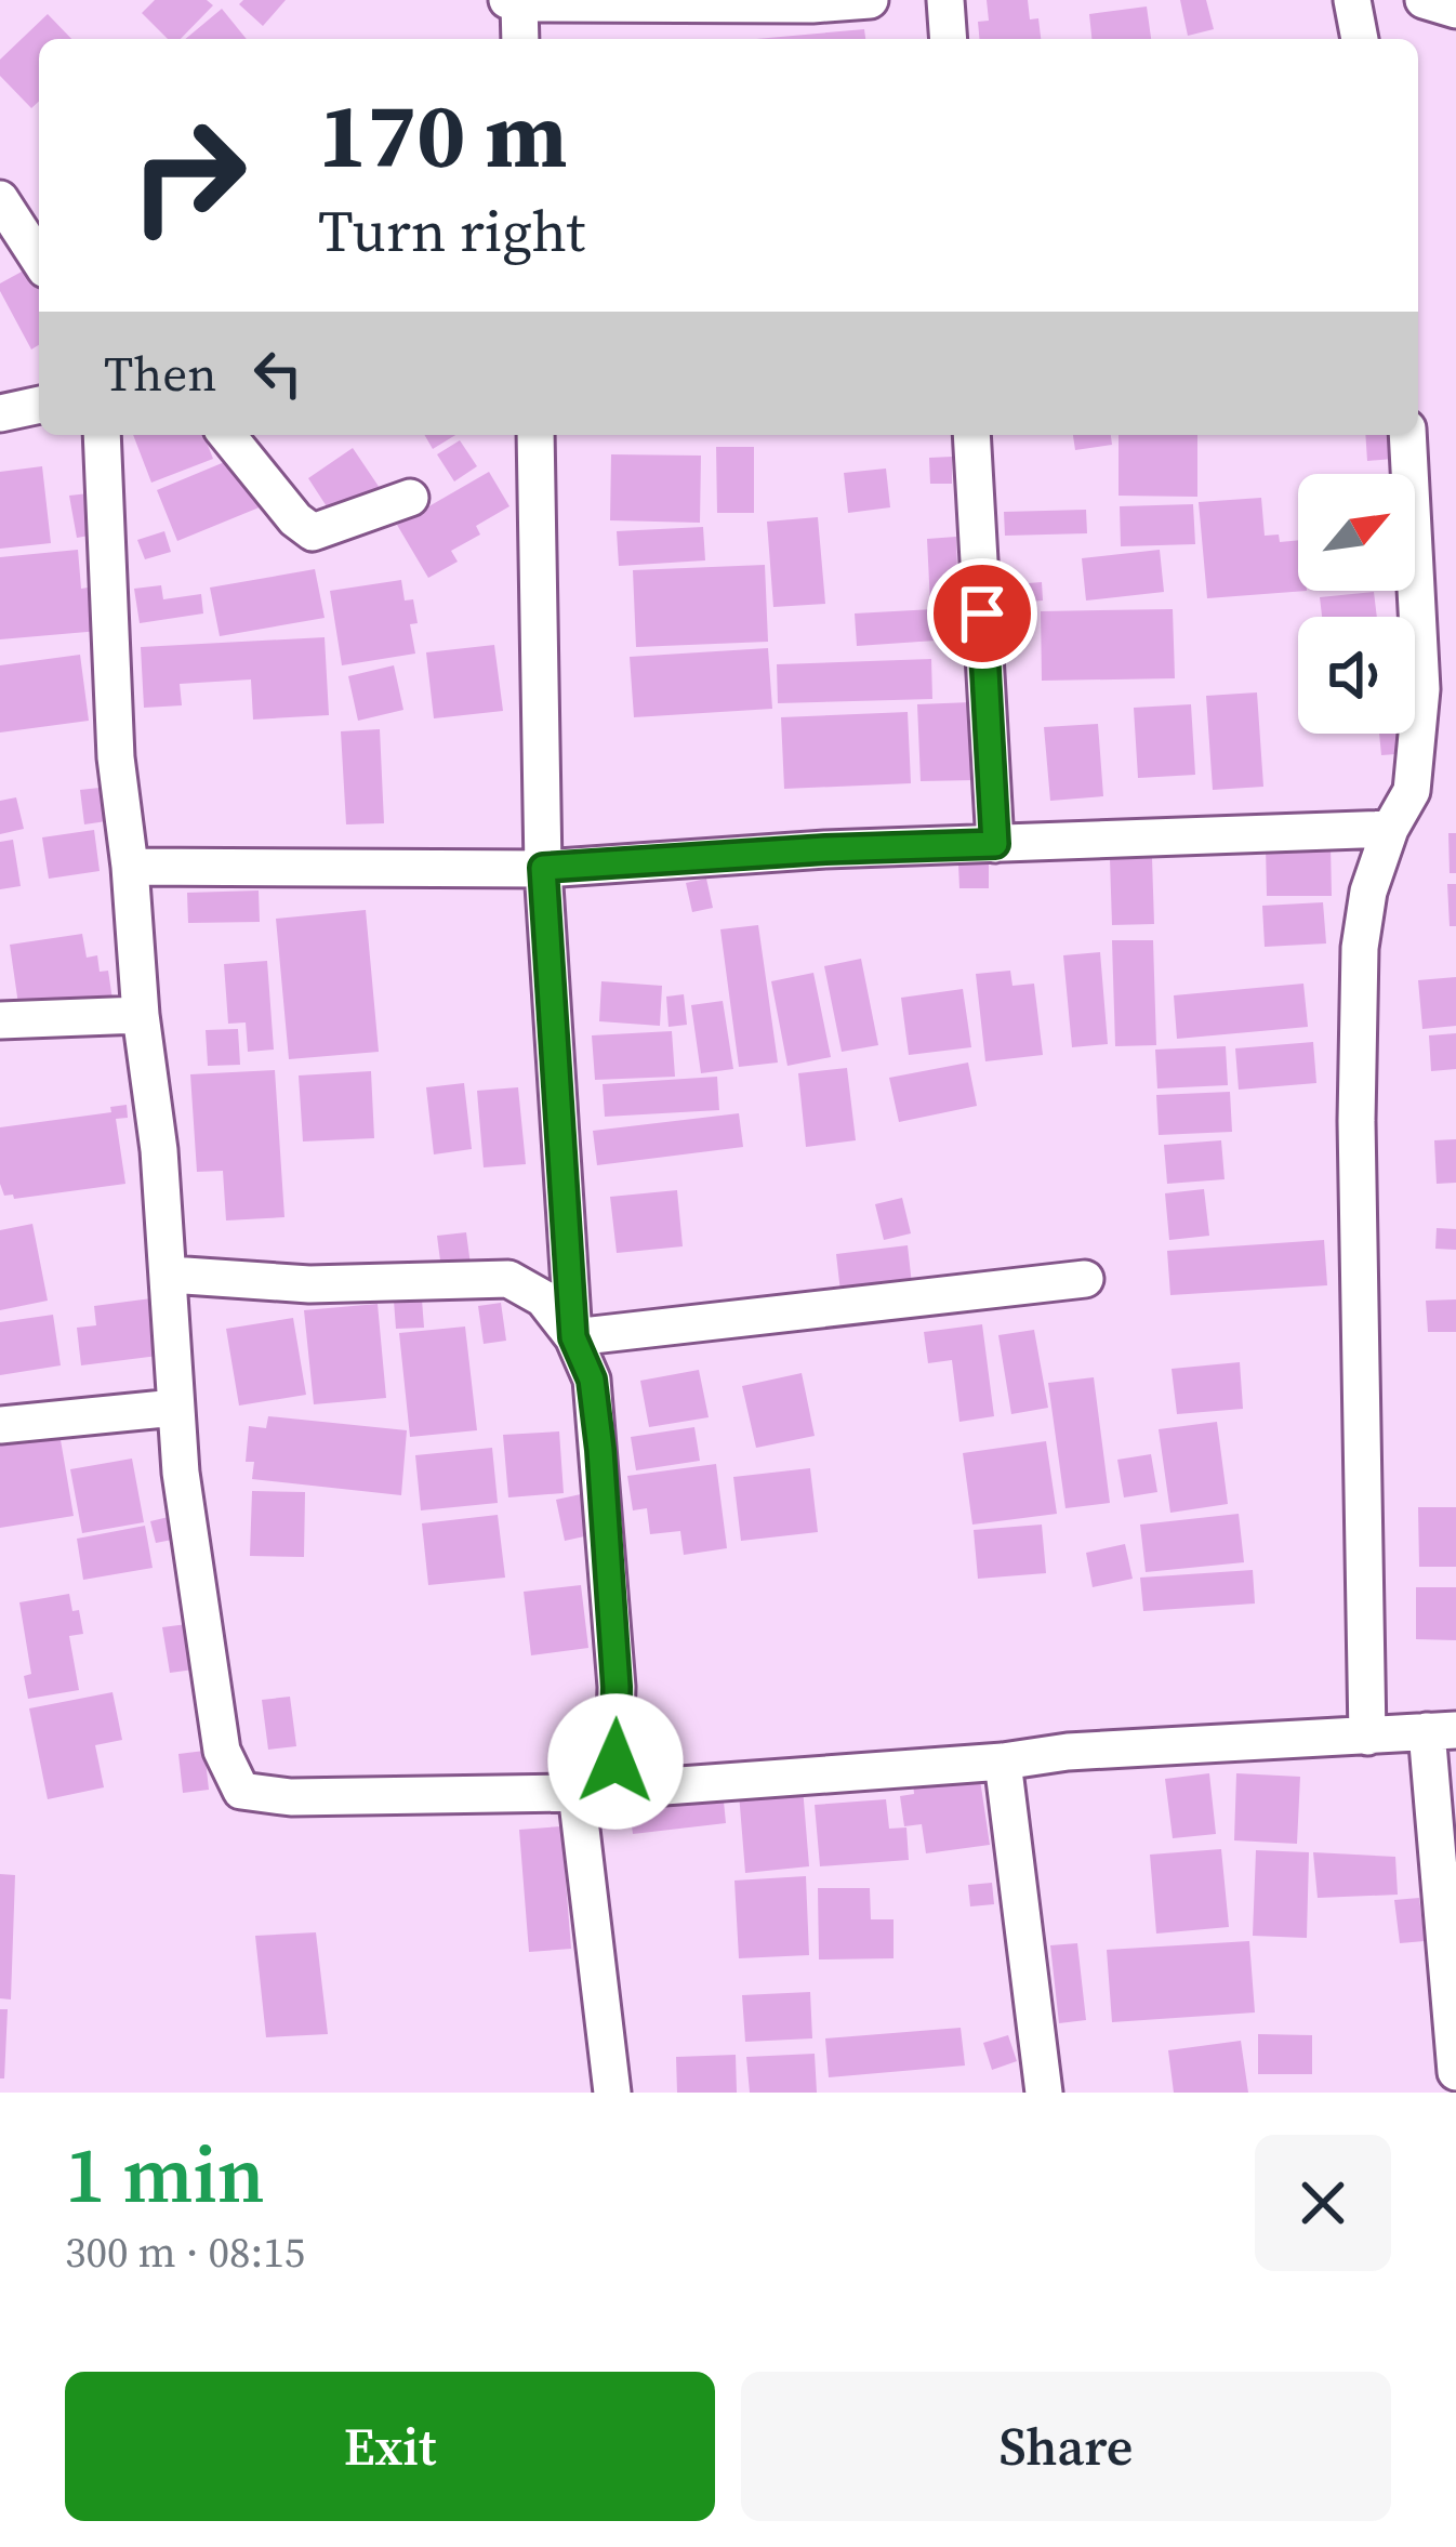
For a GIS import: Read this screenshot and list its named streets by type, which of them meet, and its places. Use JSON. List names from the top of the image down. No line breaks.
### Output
{"north":"top right","page":{"turn":["170 m","Turn right"],"then":"Then","heading":["1 min","300 m · 08:15"],"buttons":["Exit","Share"]}}
